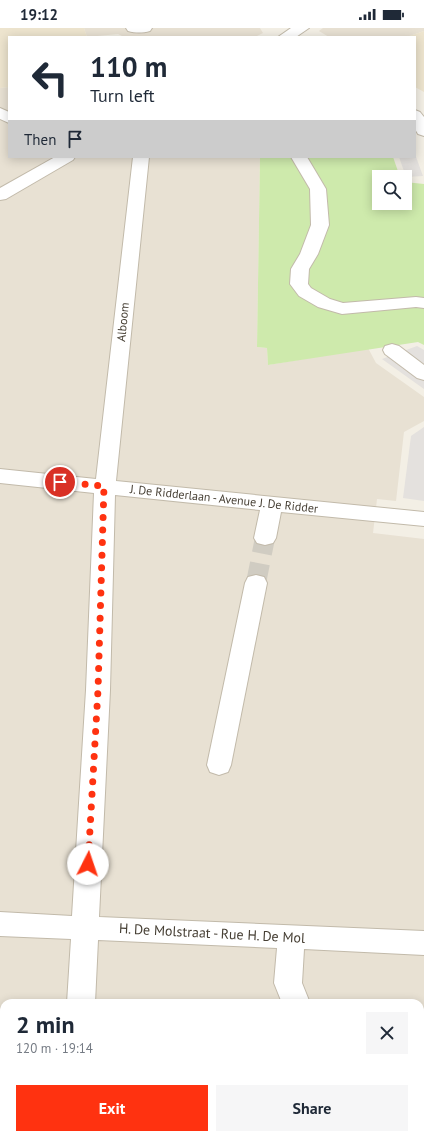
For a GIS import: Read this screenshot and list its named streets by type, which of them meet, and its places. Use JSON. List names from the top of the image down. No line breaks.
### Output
{"streets":{"street":["Alboom","J. De Ridderlaan - Avenue J. De Ridder","H. De Molstraat - Rue H. De Mol"]},"crossings":[["Alboom","J. De Ridderlaan - Avenue J. De Ridder"],["Alboom","H. De Molstraat - Rue H. De Mol"]],"page":{"status":"19:12","turn":["110 m","Turn left"],"then":"Then","heading":["2 min","120 m · 19:14"],"buttons":["Exit","Share"]}}
